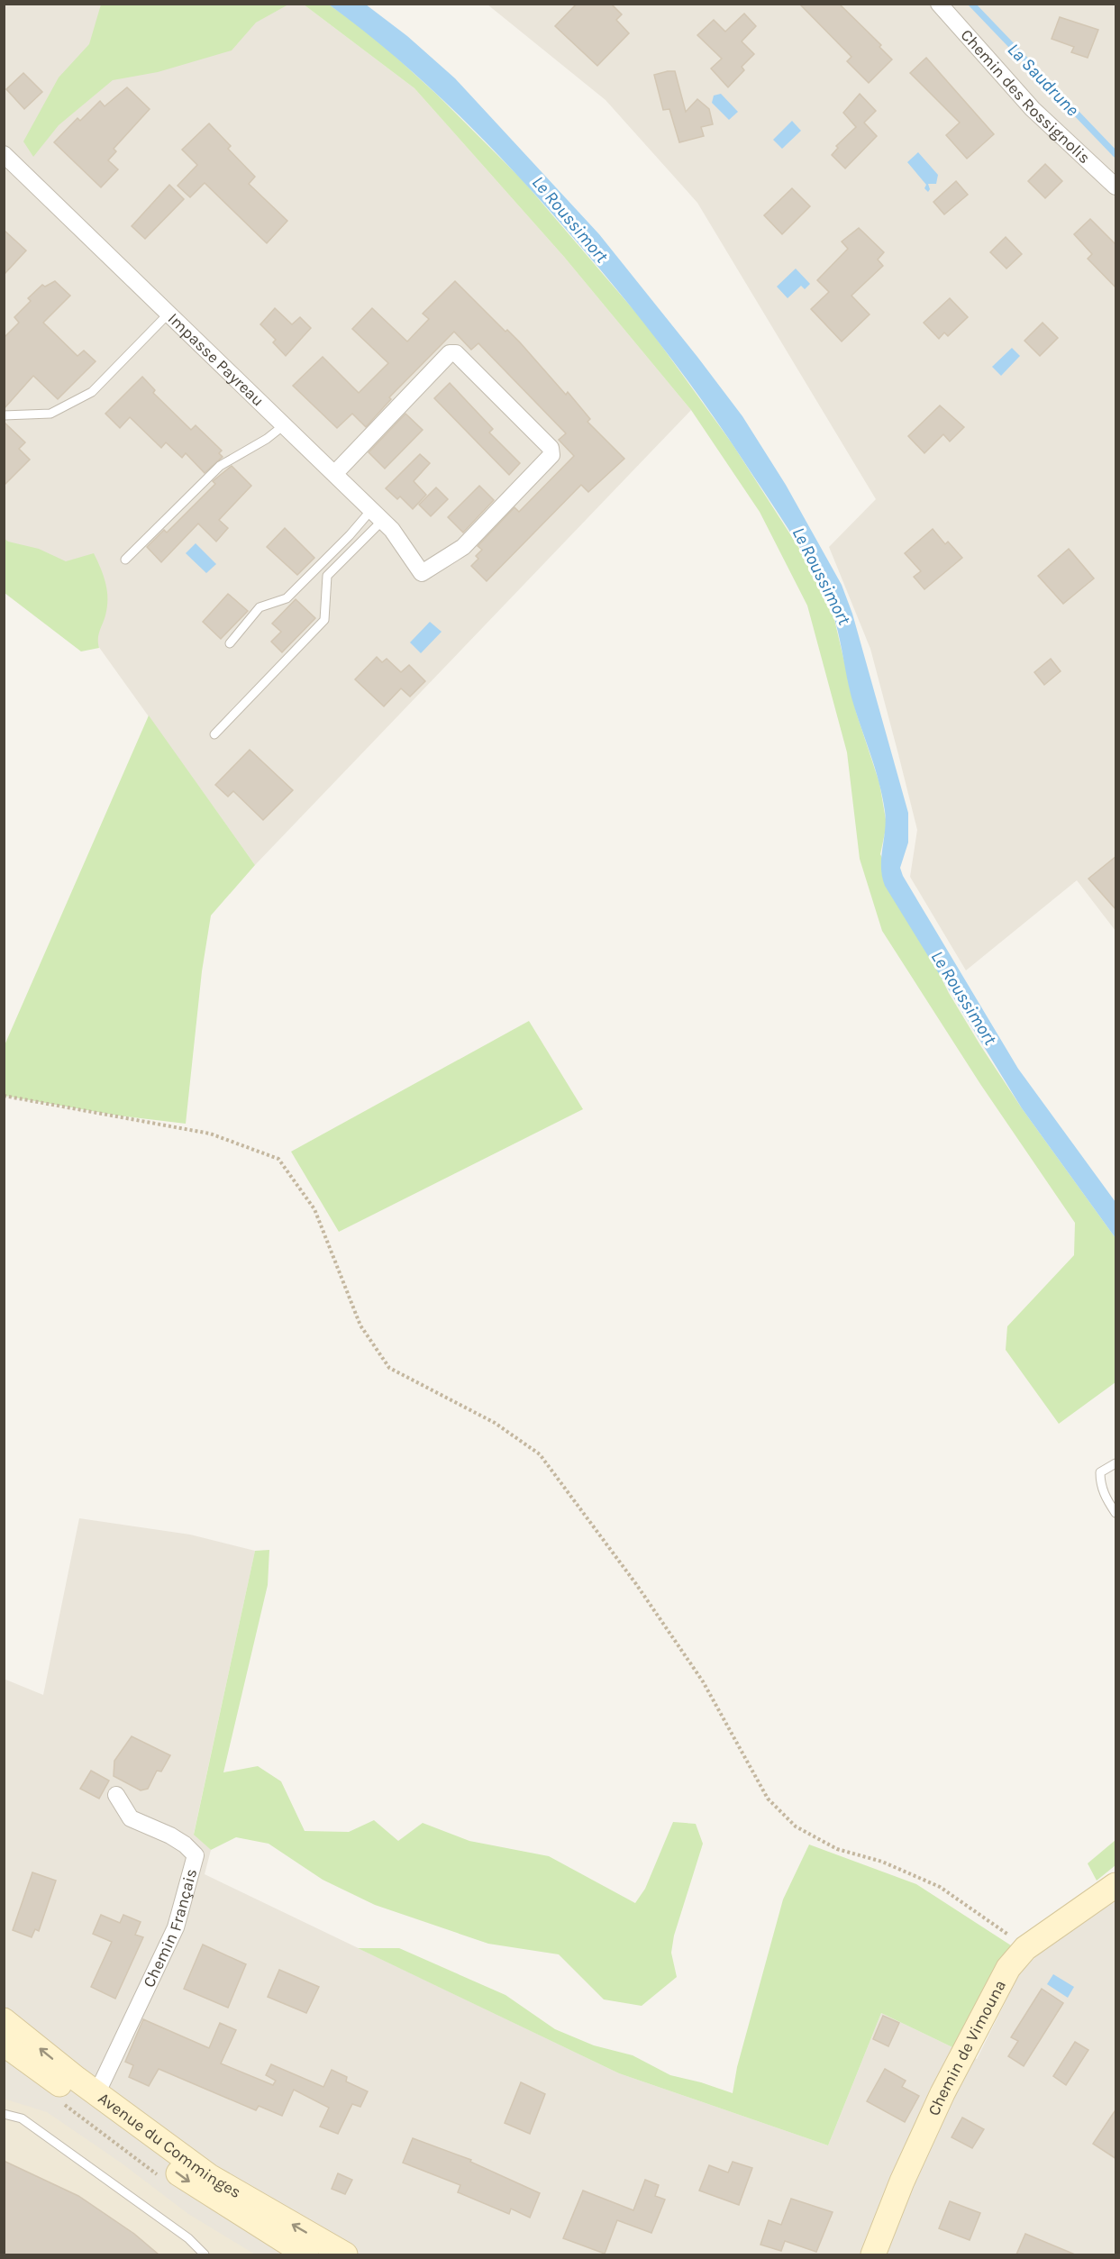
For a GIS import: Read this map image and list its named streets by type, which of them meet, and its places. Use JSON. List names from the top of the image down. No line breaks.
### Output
{"streets":{"main road":["Chemin de Vimouna","Avenue du Comminges"],"street":["Chemin des Rossignolis","Impasse Payreau","Chemin Français"]},"crossings":[["Chemin Français","Avenue du Comminges"]],"water":["La Saudrune","Le Roussimort"]}
